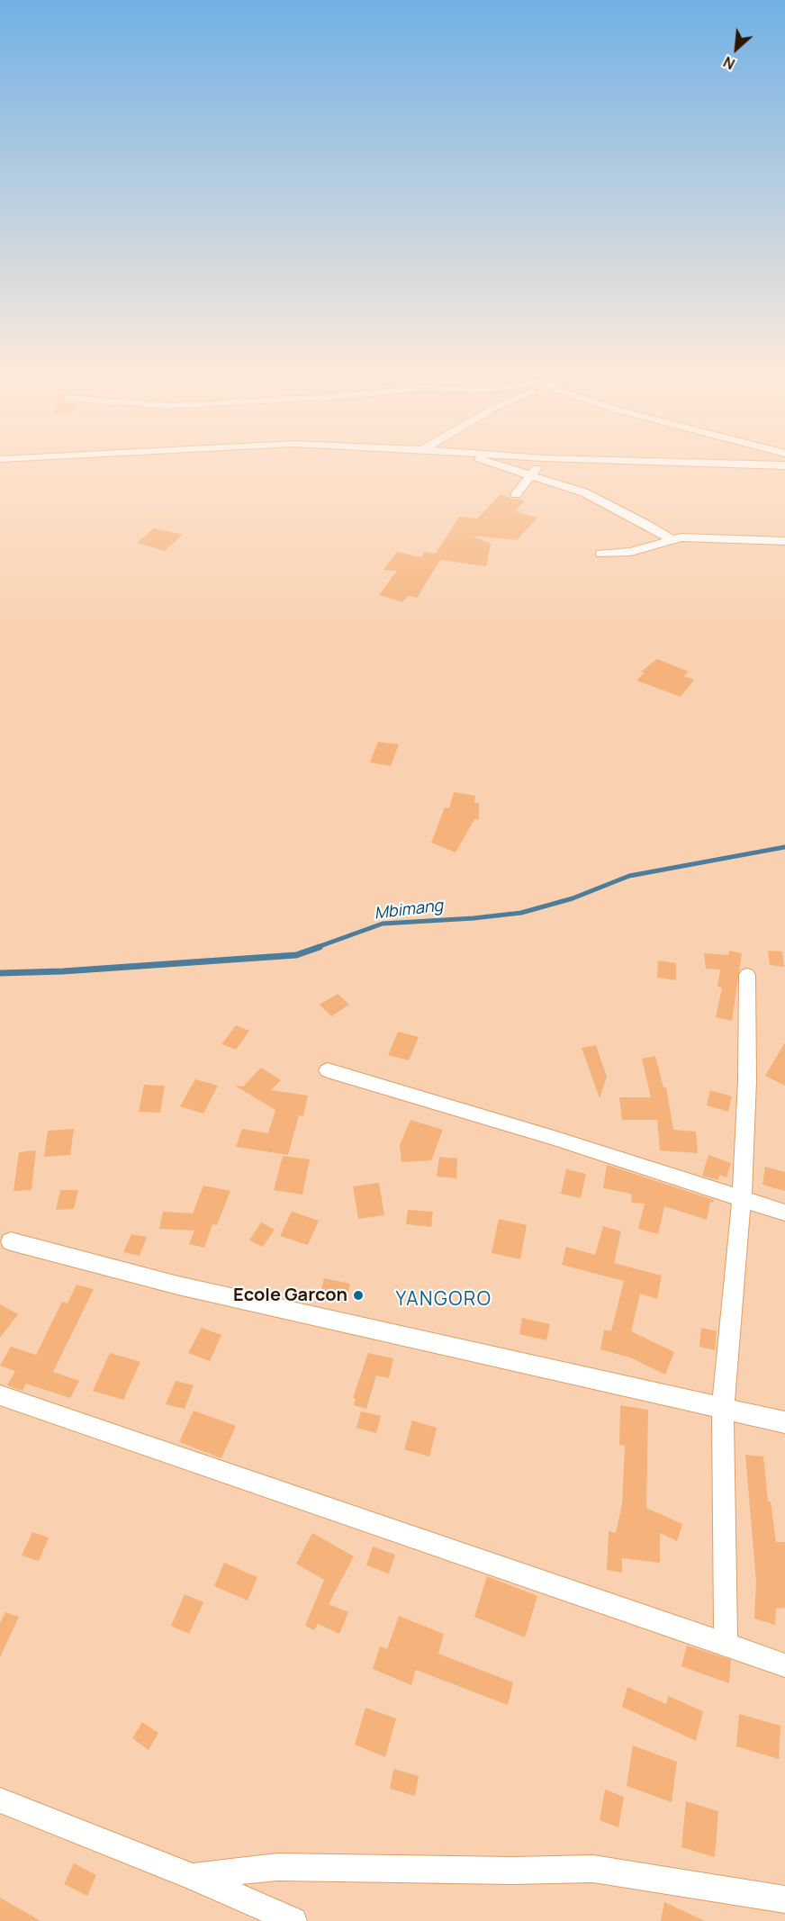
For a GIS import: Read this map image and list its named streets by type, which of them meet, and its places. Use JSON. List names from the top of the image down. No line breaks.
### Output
{"districts":["YANGORO"],"water":["Mbimang"],"places":["Ecole Garcon"],"north":"bottom left"}
